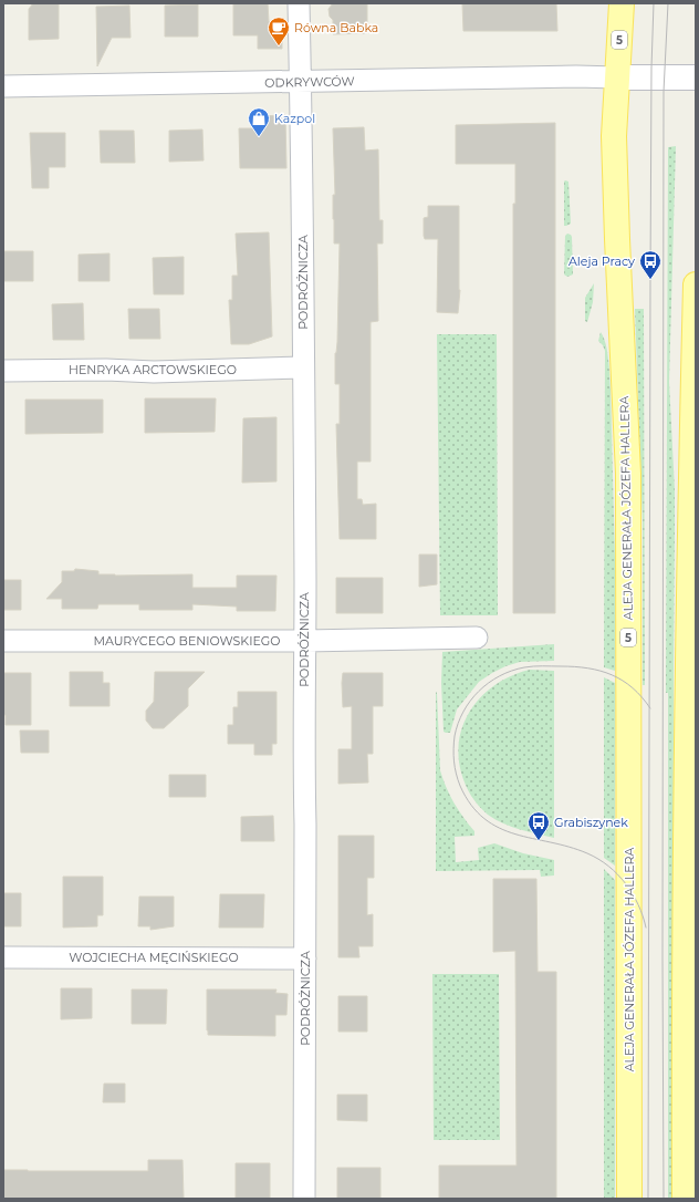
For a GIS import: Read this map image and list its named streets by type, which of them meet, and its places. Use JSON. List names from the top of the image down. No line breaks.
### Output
{"streets":{"main road":["5","ALEJA GENERAŁA JÓZEFA HALLERA"],"street":["ODKRYWCÓW","PODRÓŻNICZA","HENRYKA ARCTOWSKIEGO","MAURYCEGO BENIOWSKIEGO","WOJCIECHA MĘCIŃSKIEGO"]},"crossings":[["ODKRYWCÓW","PODRÓŻNICZA"],["ODKRYWCÓW","ALEJA GENERAŁA JÓZEFA HALLERA"],["PODRÓŻNICZA","HENRYKA ARCTOWSKIEGO"],["PODRÓŻNICZA","MAURYCEGO BENIOWSKIEGO"],["PODRÓŻNICZA","WOJCIECHA MĘCIŃSKIEGO"]],"places":{"cafe":["Równa Babka"],"shop":["Kazpol"],"bus stop":["Aleja Pracy","Grabiszynek"]}}
